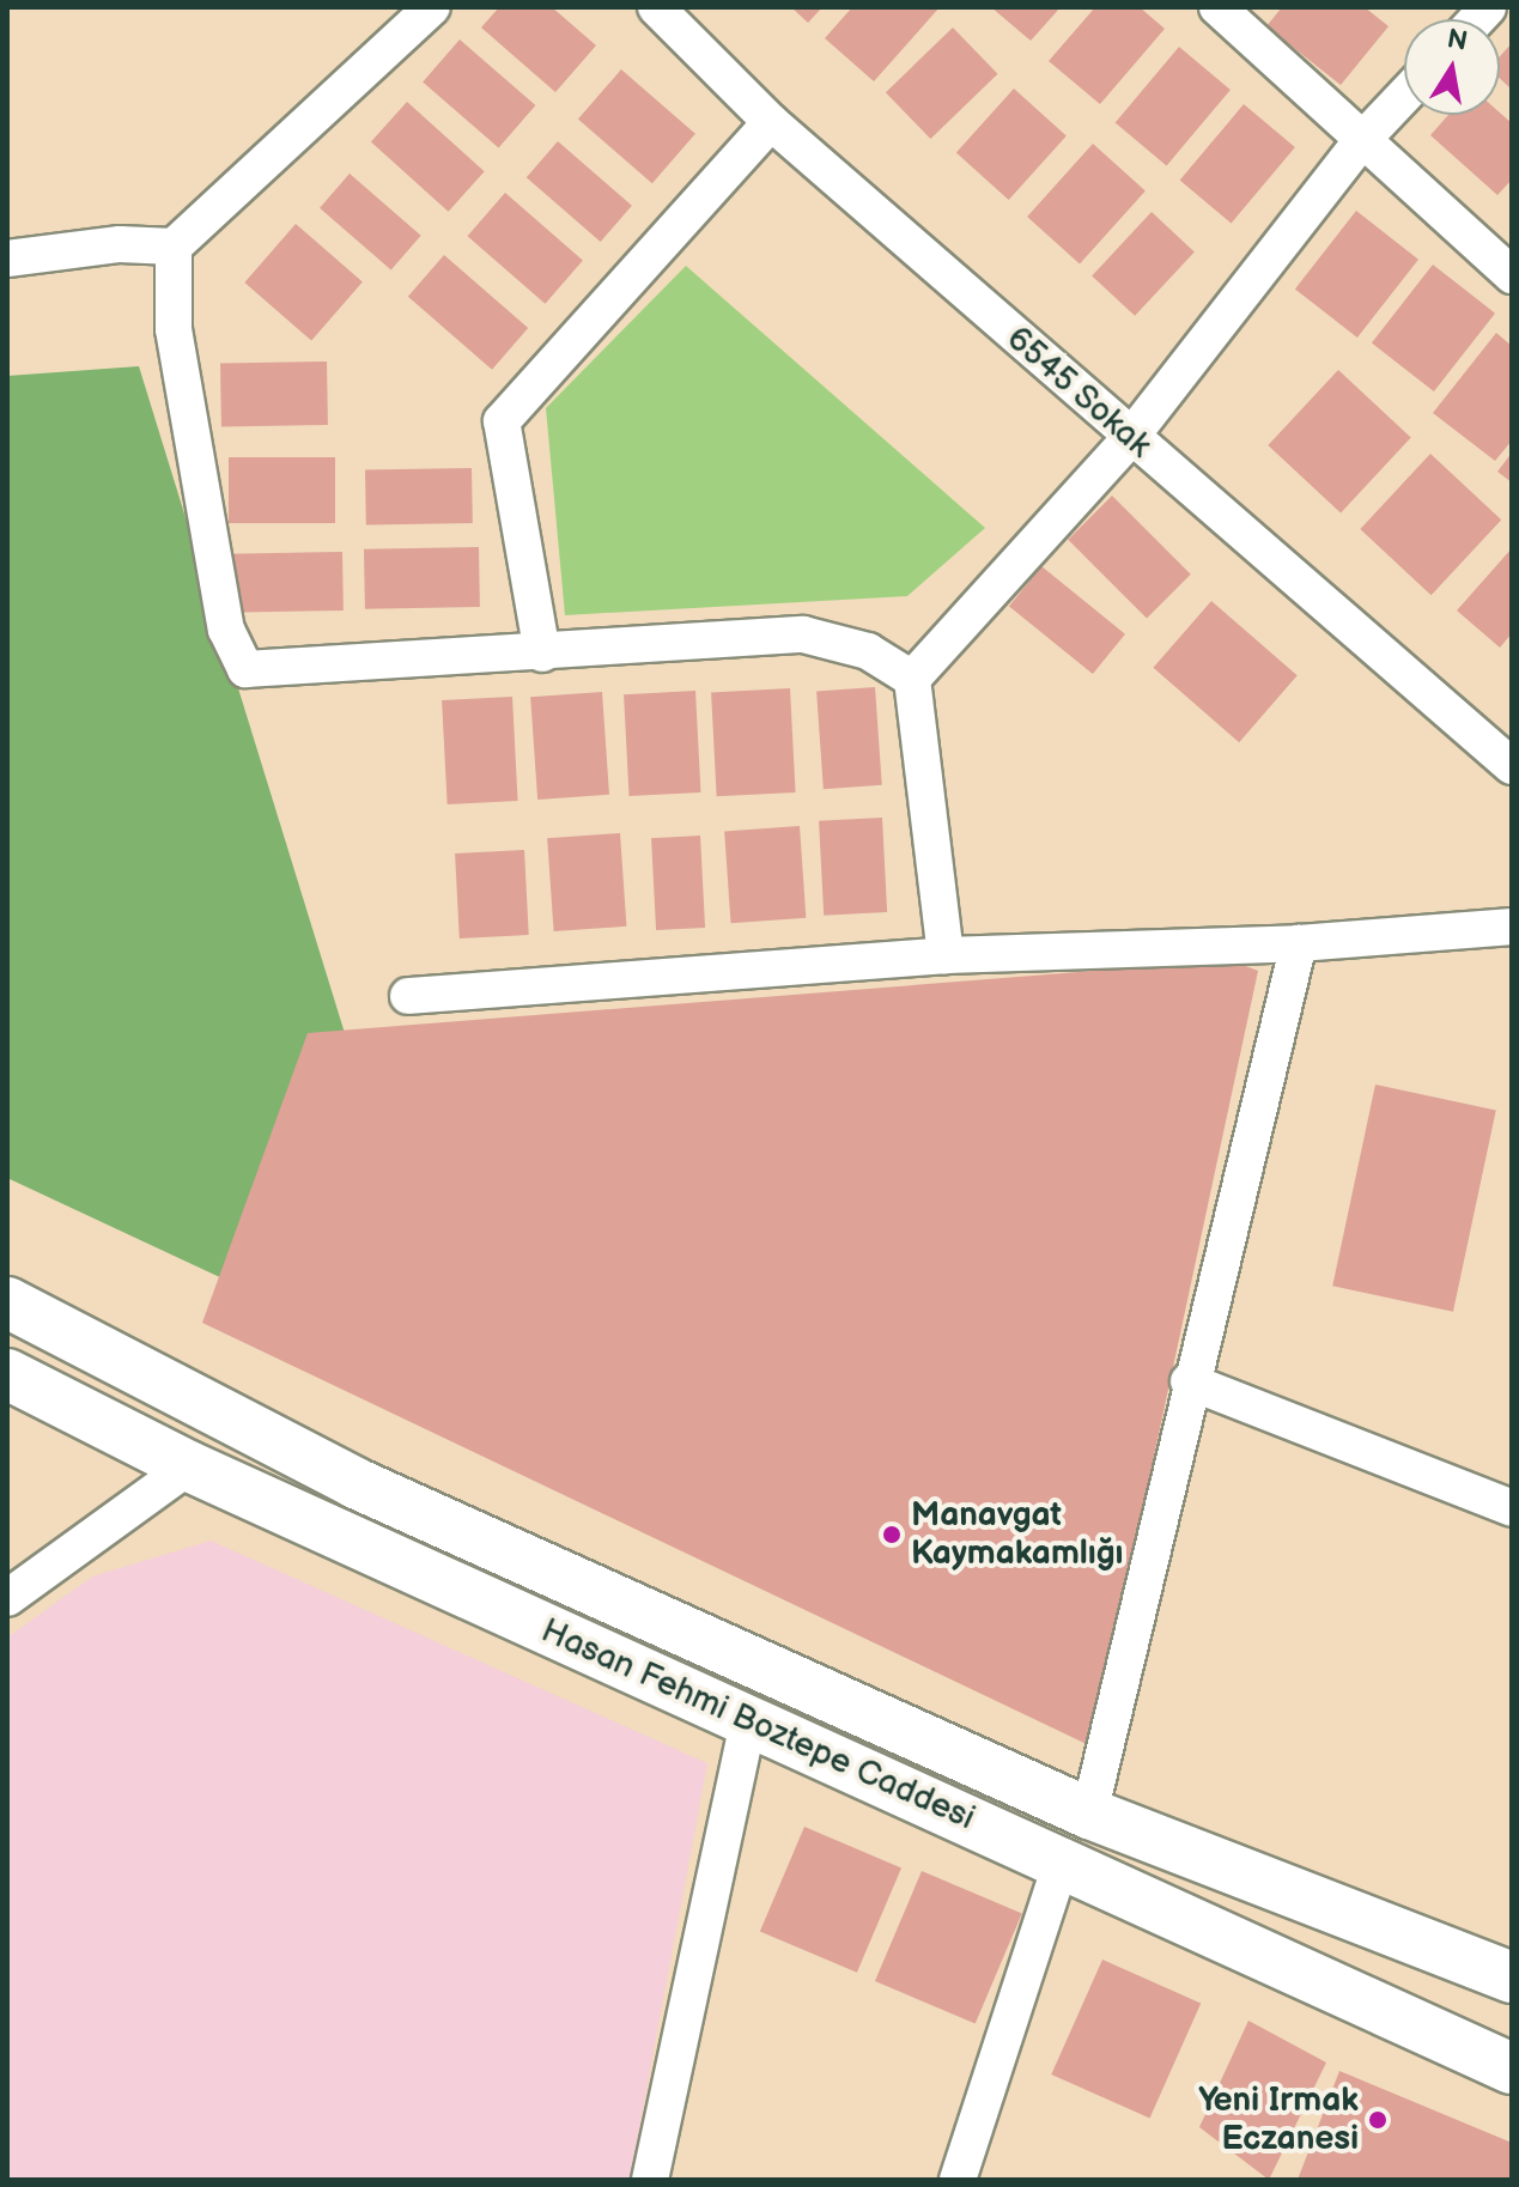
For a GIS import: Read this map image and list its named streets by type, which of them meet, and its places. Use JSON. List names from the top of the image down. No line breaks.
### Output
{"streets":{"main road":["Hasan Fehmi Boztepe Caddesi"],"street":["6545 Sokak"]},"places":["Manavgat Kaymakamlığı","Yeni Irmak Eczanesi"],"north":"top"}
